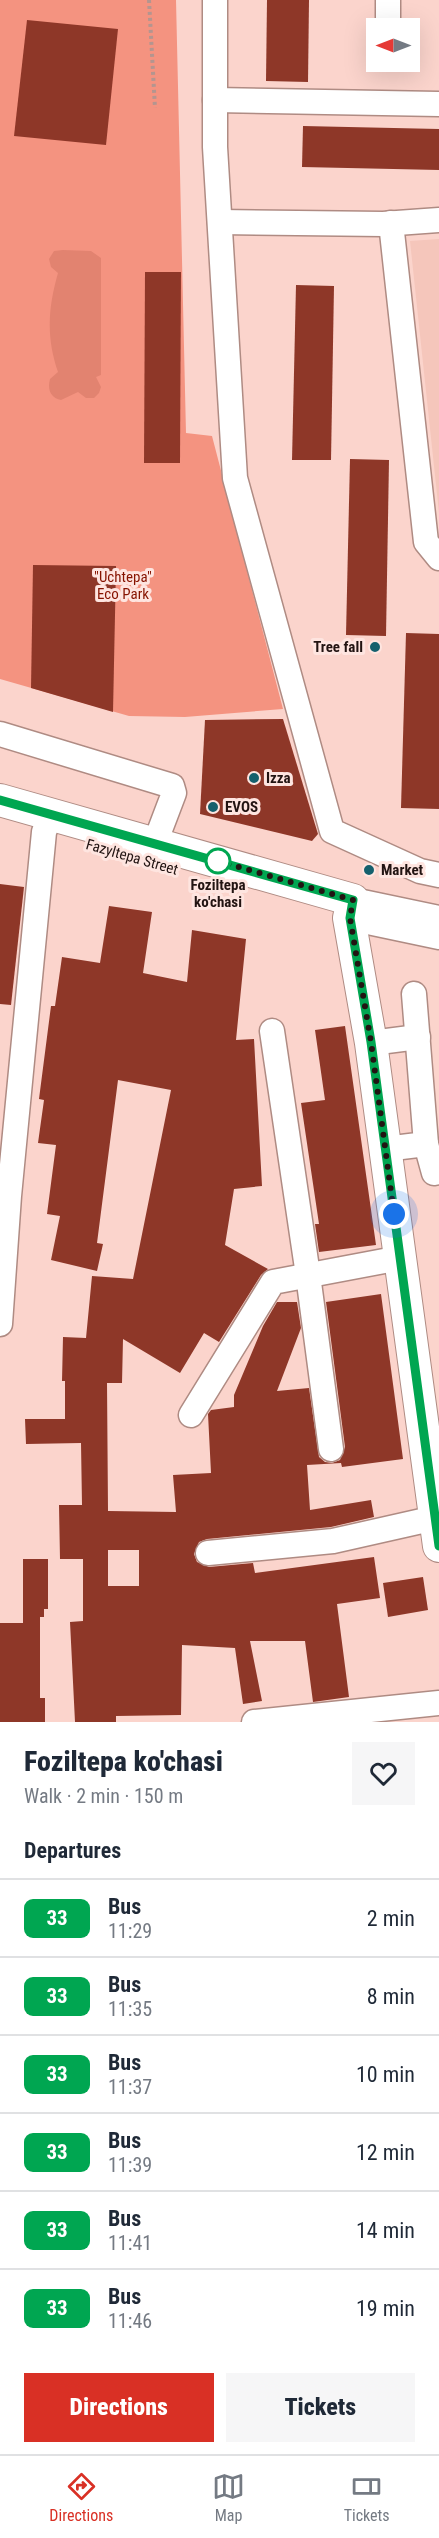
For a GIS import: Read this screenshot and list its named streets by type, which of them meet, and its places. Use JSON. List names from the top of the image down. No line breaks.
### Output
{"streets":{"main road":["Fazyltepa Street"]},"parks":["\"Uchtepa\" Eco Park"],"places":["Tree fall","Izza","EVOS","Foziltepa ko'chasi","Market"],"lines":["bus line 33"],"north":"left","page":{"heading":[["Foziltepa ko'chasi","Walk · 2 min · 150 m"],"Departures"],"list":[{"mark":"33","name":"Bus","note":"11:29","value":"2 min"},{"mark":"33","name":"Bus","note":"11:35","value":"8 min"},{"mark":"33","name":"Bus","note":"11:37","value":"10 min"},{"mark":"33","name":"Bus","note":"11:39","value":"12 min"},{"mark":"33","name":"Bus","note":"11:41","value":"14 min"},{"mark":"33","name":"Bus","note":"11:46","value":"19 min"}],"buttons":["Directions","Tickets"],"tabs":["Directions","Map","Tickets"]}}
